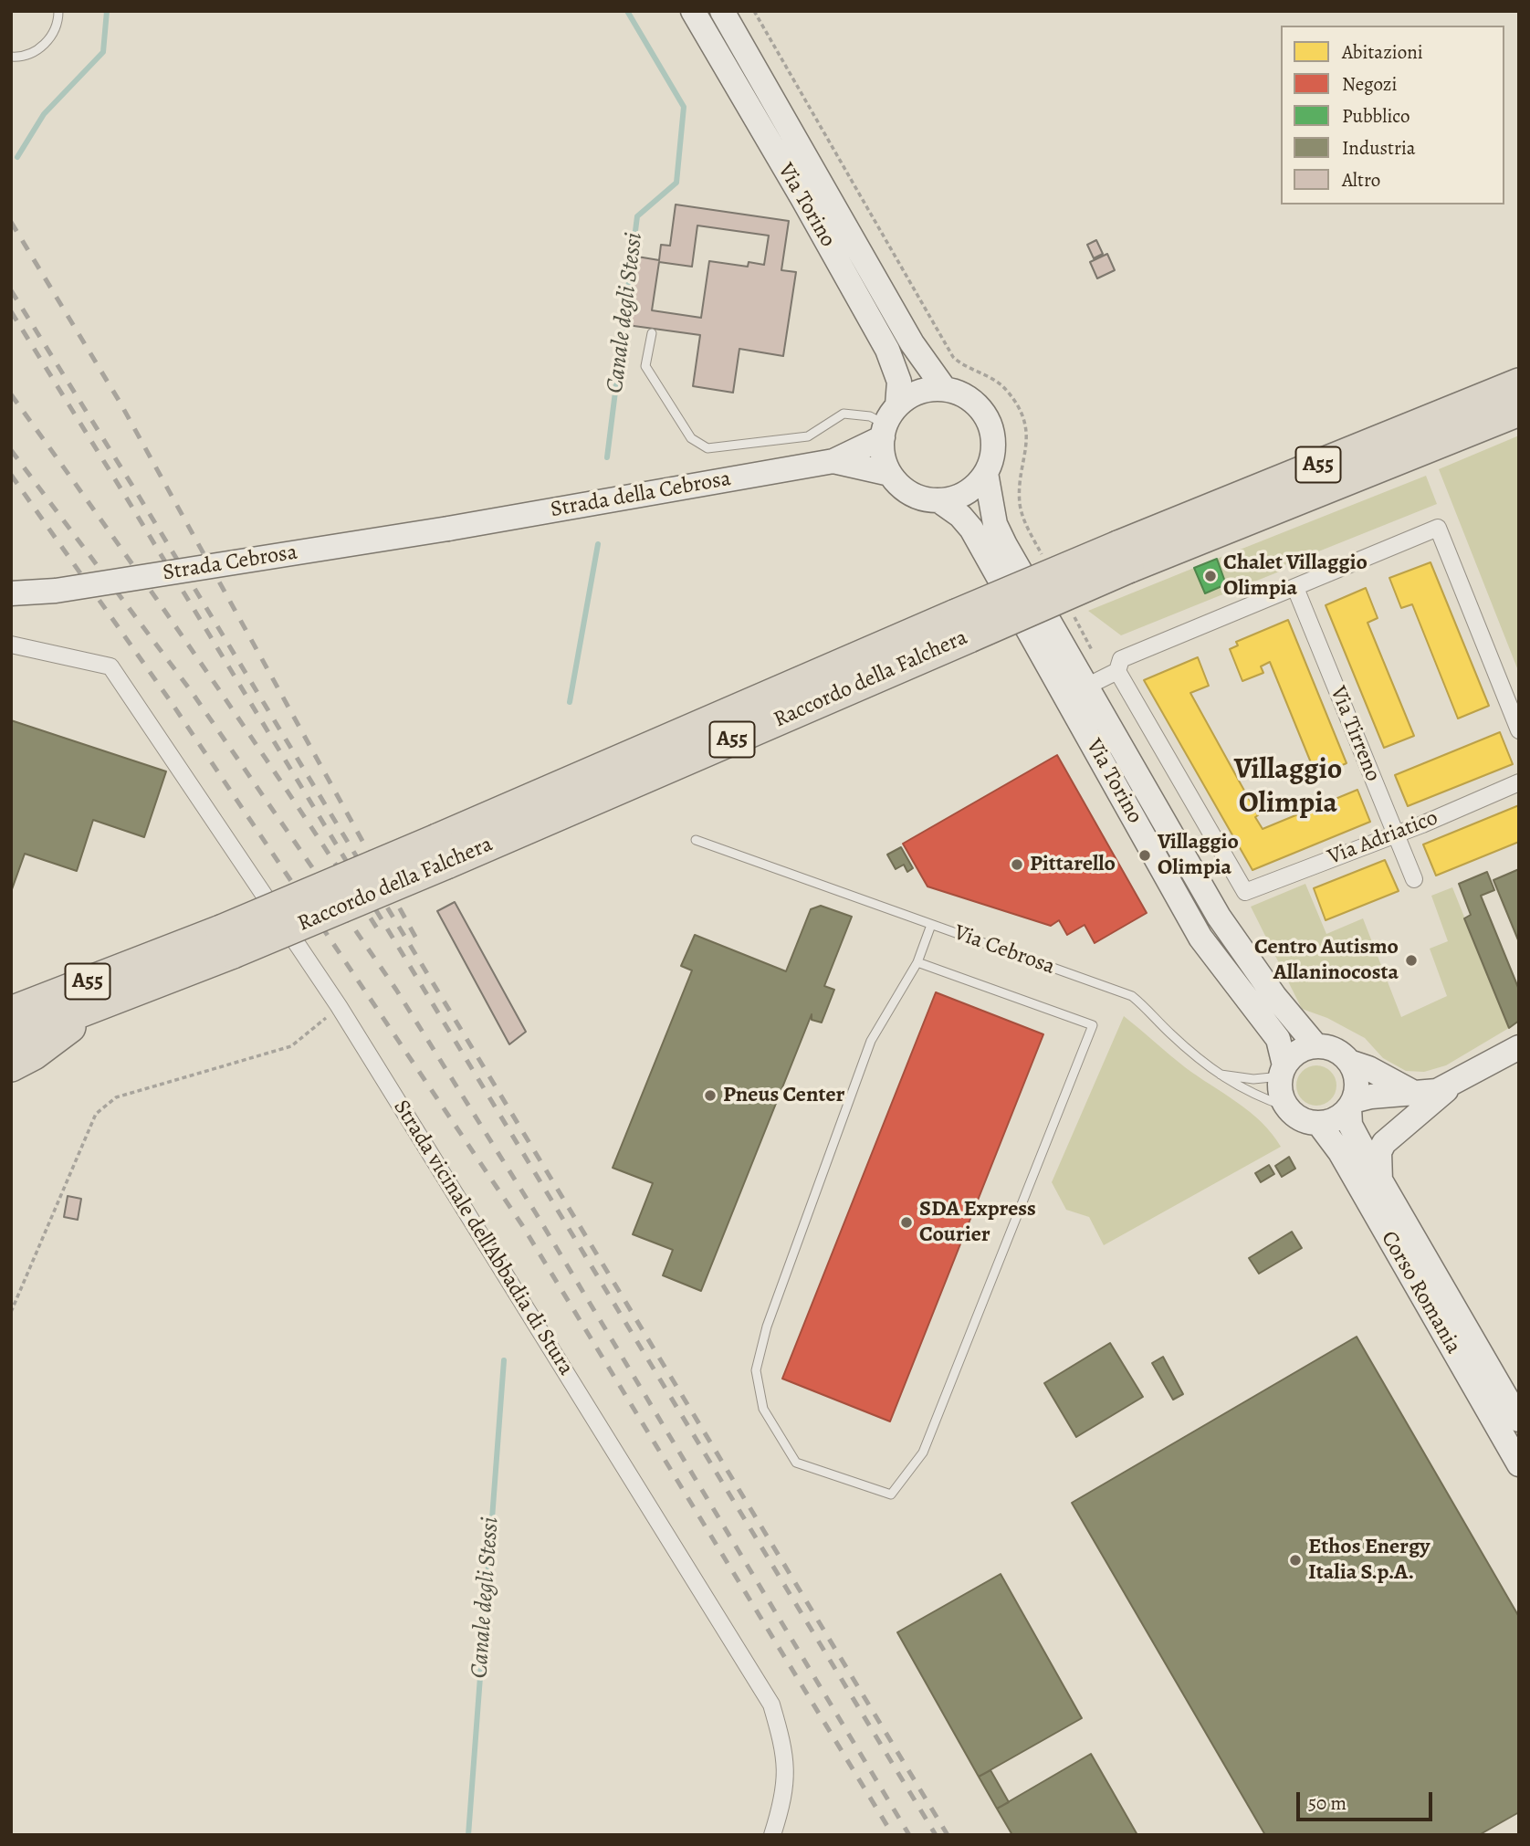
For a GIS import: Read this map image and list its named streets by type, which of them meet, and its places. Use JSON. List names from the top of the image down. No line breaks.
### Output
{"streets":{"highway":["A55","Raccordo della Falchera"],"main road":["Via Torino","Strada della Cebrosa","Strada Cebrosa","Corso Romania"],"street":["Via Tirreno","Via Adriatico","Strada vicinale dell'Abbadia di Stura"],"lane":["Via Cebrosa"]},"crossings":[["Via Torino","Strada della Cebrosa"],["Via Torino","Via Adriatico"],["Via Torino","Via Cebrosa"],["Via Torino","Corso Romania"],["A55","Raccordo della Falchera"],["Strada della Cebrosa","Strada Cebrosa"],["Via Tirreno","Via Adriatico"],["Via Cebrosa","Corso Romania"]],"districts":["Villaggio Olimpia"],"water":["Canale degli Stessi"],"places":["Chalet Villaggio Olimpia","Villaggio Olimpia","Pittarello","Centro Autismo Allaninocosta","Pneus Center","SDA Express Courier","Ethos Energy Italia S.p.A."],"legend":["Abitazioni","Negozi","Pubblico","Industria","Altro"],"scale_bar":"50 m"}
